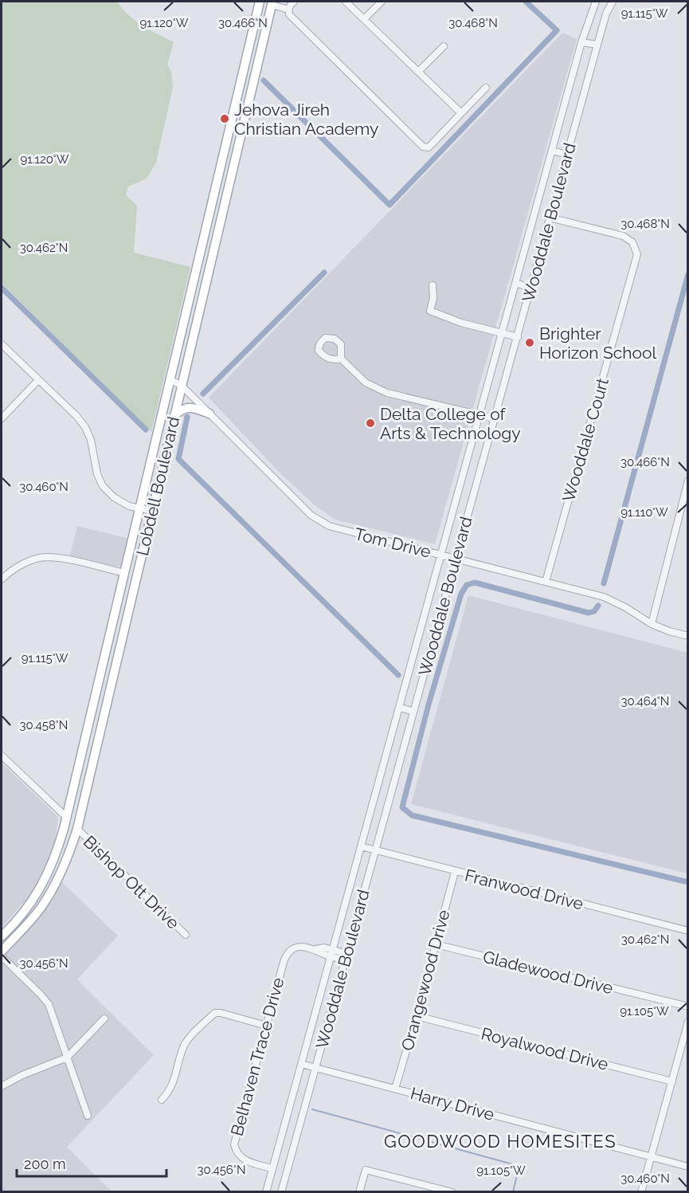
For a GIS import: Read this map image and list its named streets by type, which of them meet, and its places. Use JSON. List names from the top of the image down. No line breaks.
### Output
{"streets":{"main road":["Lobdell Boulevard"],"street":["Wooddale Boulevard","Wooddale Court","Tom Drive","Bishop Ott Drive","Franwood Drive","Gladewood Drive","Orangewood Drive","Royalwood Drive","Belhaven Trace Drive","Harry Drive"]},"crossings":[["Wooddale Boulevard","Wooddale Court"],["Wooddale Boulevard","Tom Drive"],["Wooddale Boulevard","Franwood Drive"],["Wooddale Boulevard","Belhaven Trace Drive"],["Wooddale Boulevard","Harry Drive"],["Wooddale Court","Tom Drive"],["Lobdell Boulevard","Tom Drive"],["Lobdell Boulevard","Bishop Ott Drive"],["Franwood Drive","Orangewood Drive"],["Gladewood Drive","Orangewood Drive"],["Orangewood Drive","Royalwood Drive"],["Orangewood Drive","Harry Drive"]],"districts":["GOODWOOD HOMESITES"],"places":["Jehova Jireh Christian Academy","Brighter Horizon School","Delta College of Arts & Technology"],"scale_bar":"200 m","coordinates":["91.115°W","91.120°W","30.466°N","30.468°N","30.462°N","30.460°N","91.110°W","30.464°N","30.458°N","30.456°N","91.105°W"]}
